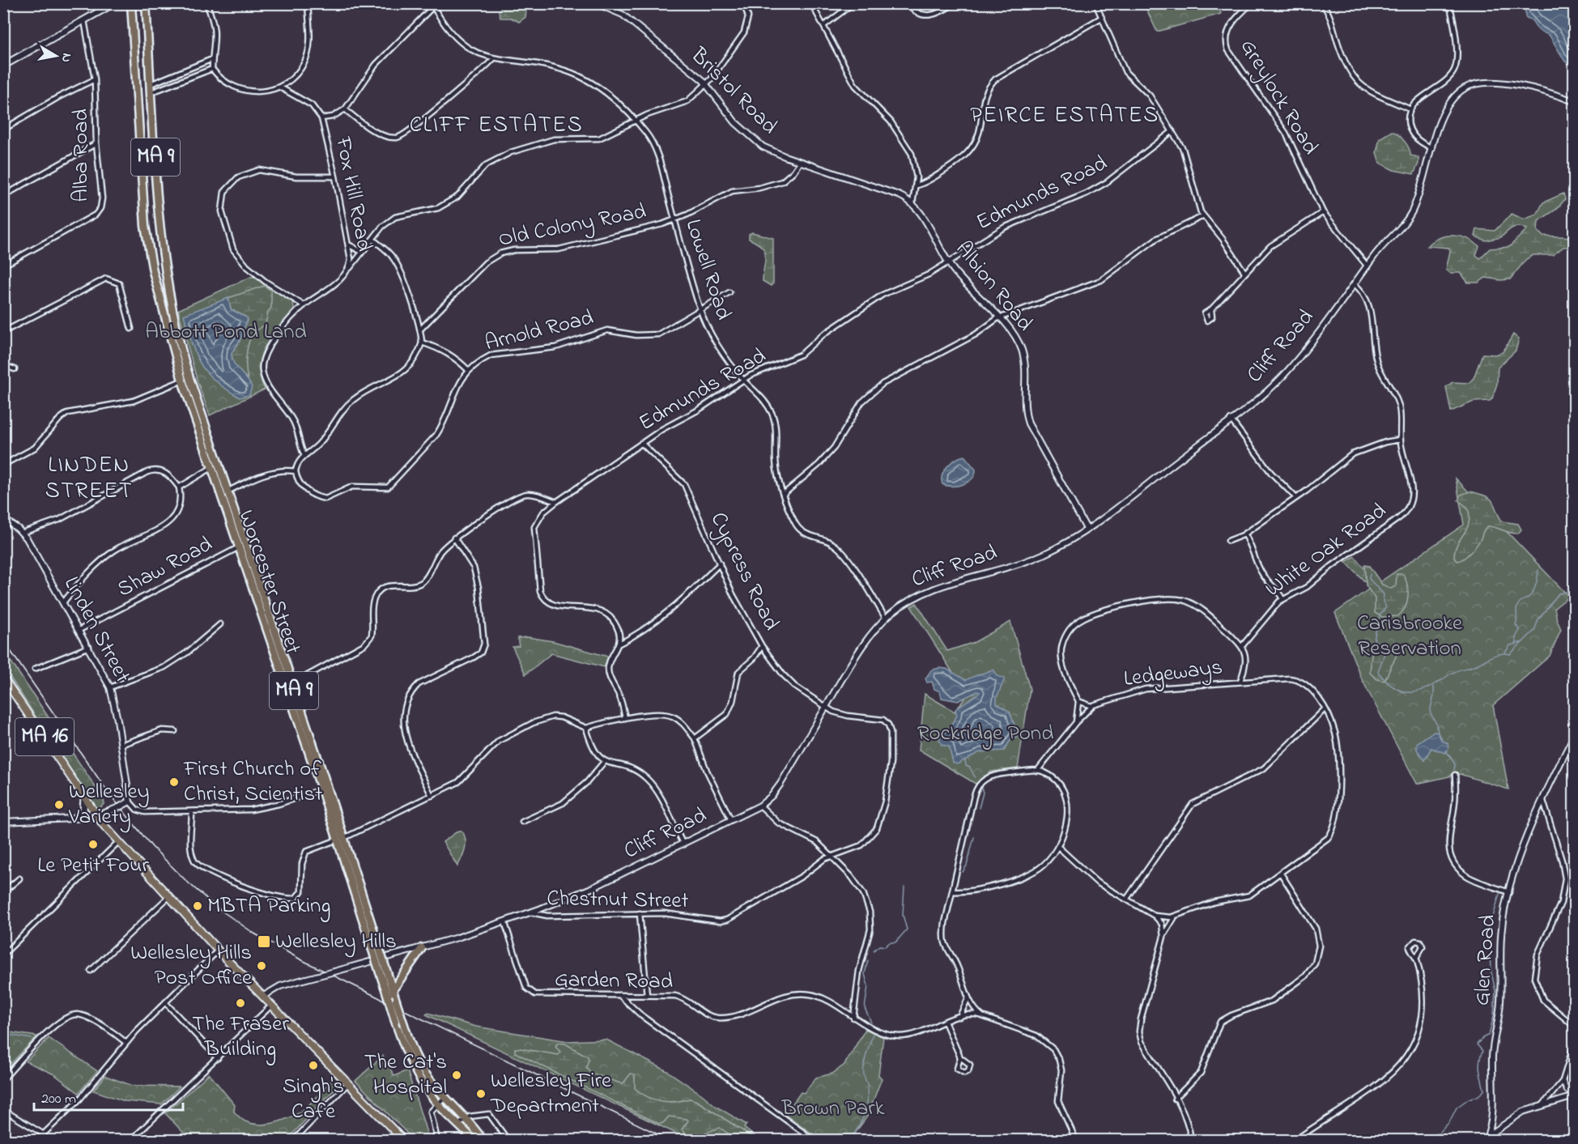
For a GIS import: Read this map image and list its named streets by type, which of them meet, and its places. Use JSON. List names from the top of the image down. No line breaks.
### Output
{"streets":{"highway":["MA 9","Worcester Street"],"main road":["MA 16"],"street":["Bristol Road","Greylock Road","Alba Road","Edmunds Road","Fox Hill Road","Old Colony Road","Lowell Road","Albion Road","Arnold Road","Cliff Road","White Oak Road","Shaw Road","Cypress Road","Linden Street","Ledgeways","Chestnut Street","Glen Road","Garden Road"]},"crossings":[["Bristol Road","Old Colony Road"],["Bristol Road","Albion Road"],["Greylock Road","Cliff Road"],["Edmunds Road","Lowell Road"],["Edmunds Road","Albion Road"],["Edmunds Road","Cypress Road"],["Old Colony Road","Lowell Road"],["Lowell Road","Arnold Road"],["Lowell Road","Cliff Road"],["Albion Road","Cliff Road"],["Cliff Road","White Oak Road"],["Cliff Road","Cypress Road"],["Cliff Road","MA 16"],["Cliff Road","Chestnut Street"],["Cliff Road","Garden Road"],["White Oak Road","Ledgeways"],["Shaw Road","Worcester Street"],["Shaw Road","Linden Street"],["Cypress Road","Chestnut Street"]],"districts":["PEIRCE ESTATES","CLIFF ESTATES","LINDEN STREET"],"parks":["Abbott Pond Land","Carisbrooke Reservation","Rockridge Pond","Brown Park"],"places":{"other":["First Church of Christ, Scientist","Wellesley Variety","Le Petit Four","MBTA Parking","Wellesley Hills Post Office","The Fraser Building","Singh's Cafe","The Cat's Hospital","Wellesley Fire Department"],"transit":["Wellesley Hills"]},"scale_bar":"200 m","north":"right"}
